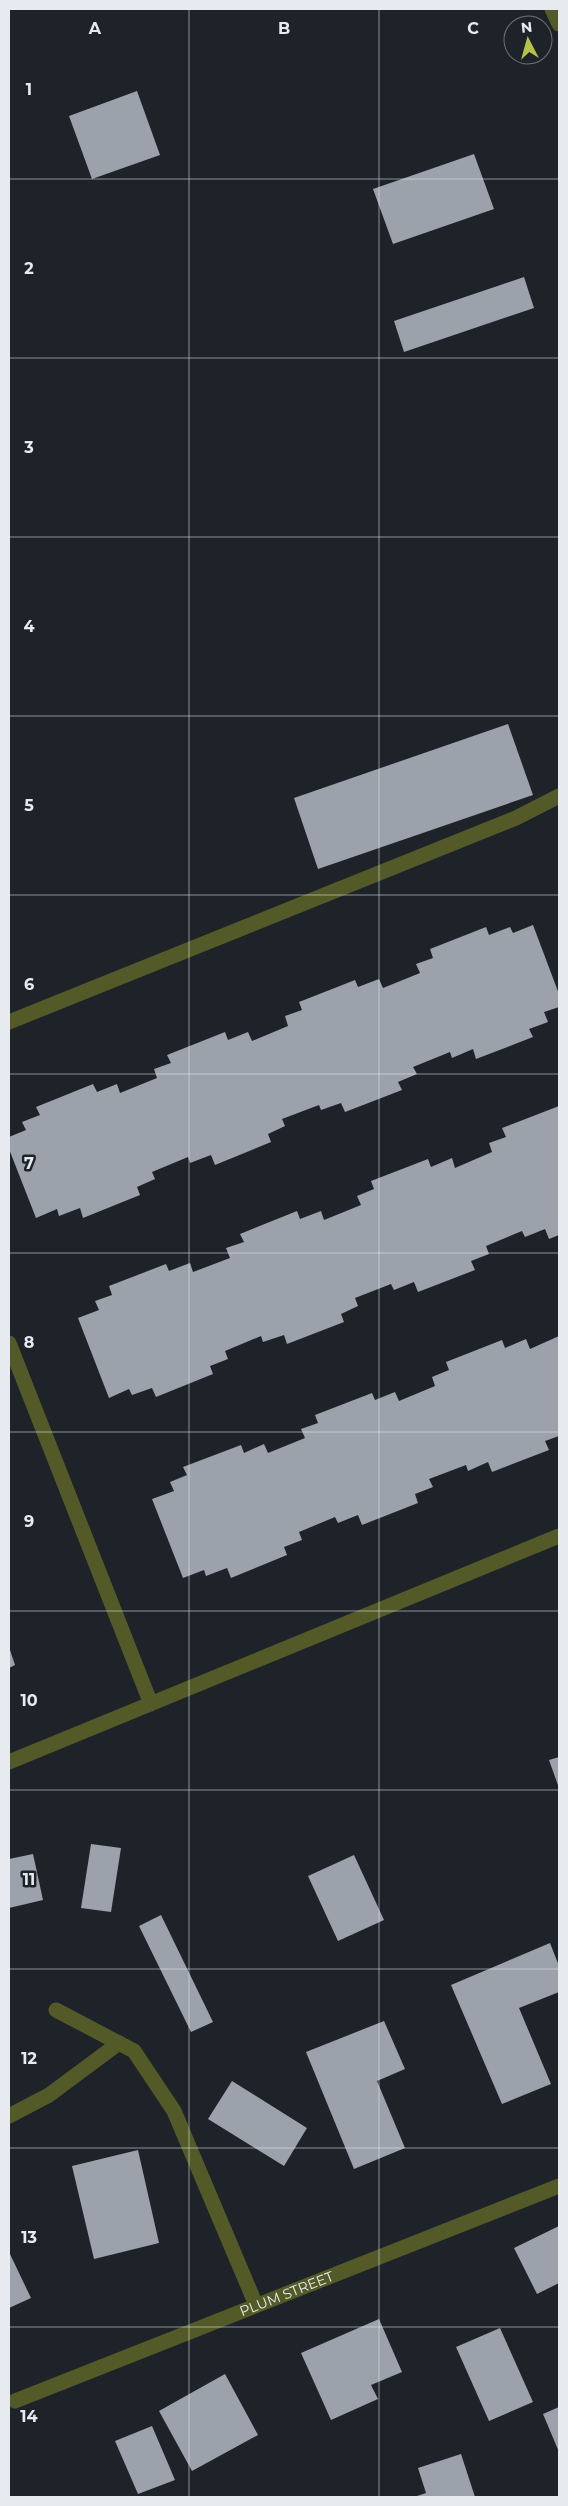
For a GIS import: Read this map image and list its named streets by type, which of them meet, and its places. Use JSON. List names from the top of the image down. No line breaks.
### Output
{"streets":{"street":["PLUM STREET"]},"north":"top","grid":{"columns":["A","B","C"],"rows":["1","2","3","4","5","6","7","8","9","10","11","12","13","14"]}}
